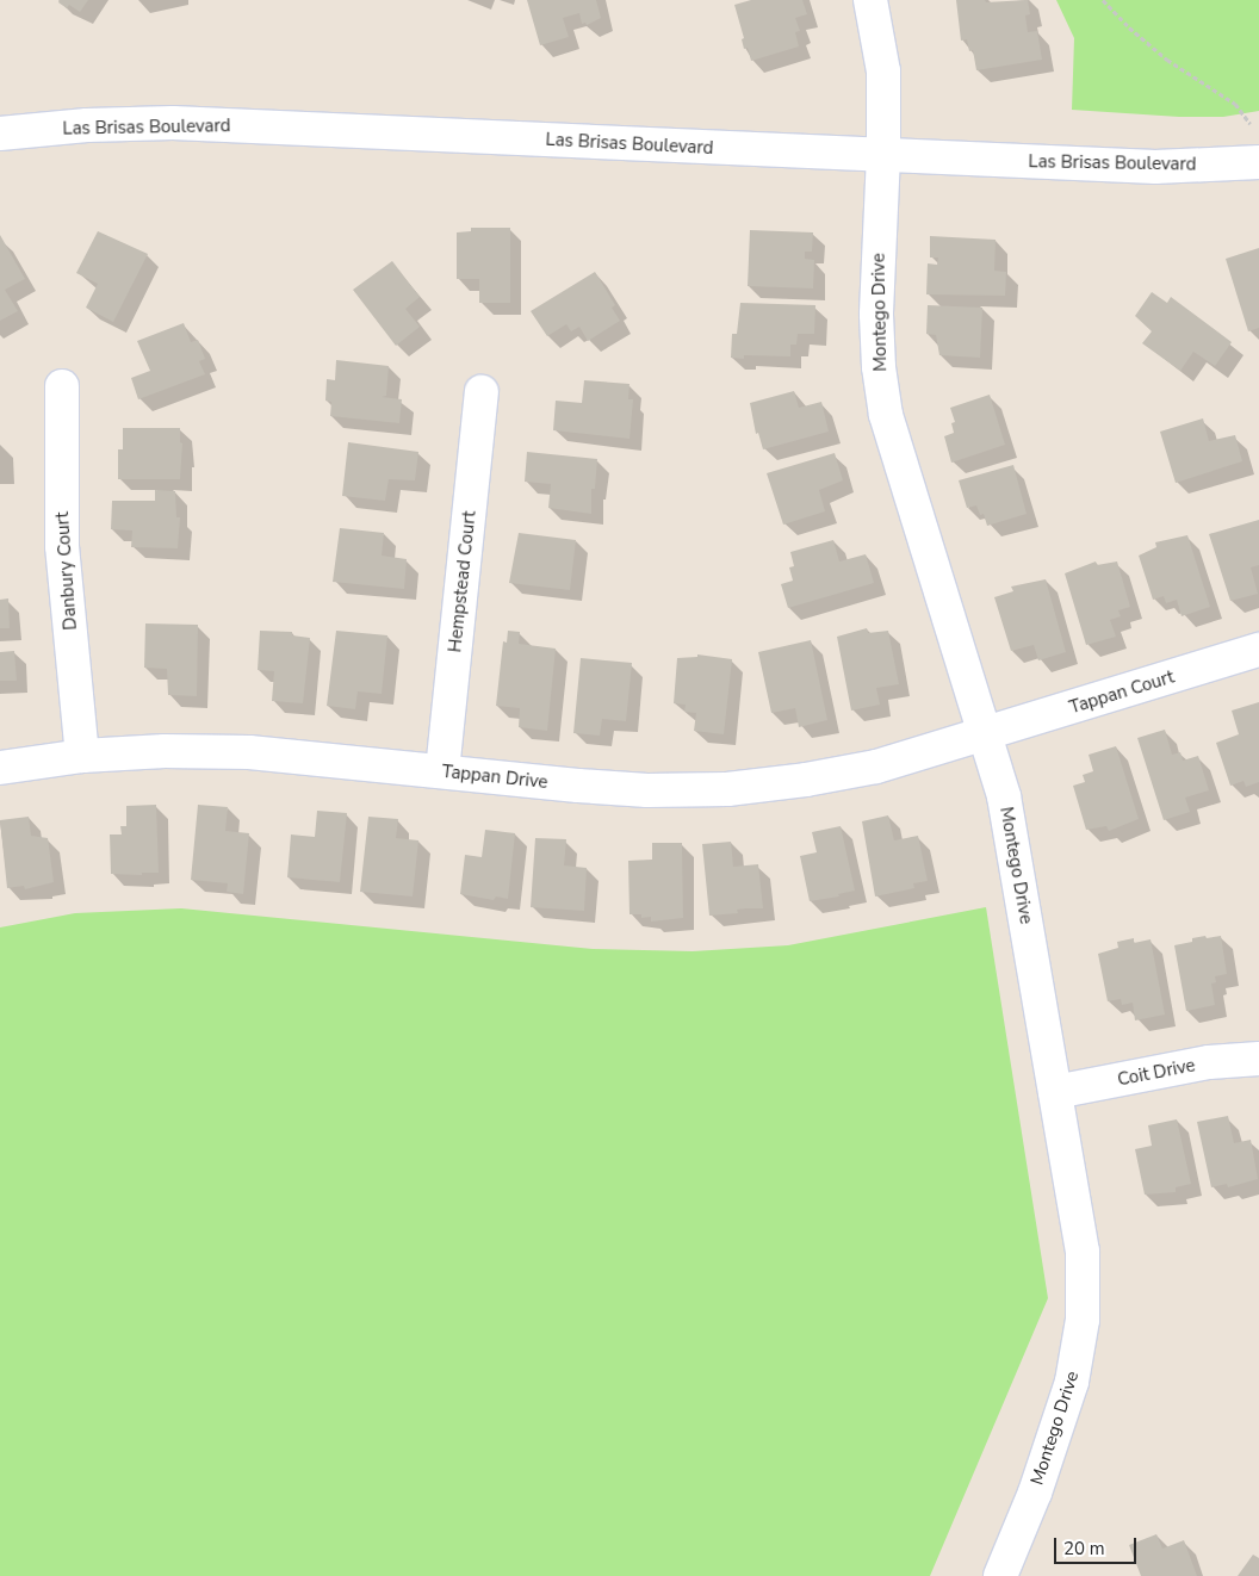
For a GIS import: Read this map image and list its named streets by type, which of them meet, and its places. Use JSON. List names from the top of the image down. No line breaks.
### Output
{"streets":{"street":["Las Brisas Boulevard","Montego Drive","Danbury Court","Hempstead Court","Tappan Court","Tappan Drive","Coit Drive"]},"crossings":[["Las Brisas Boulevard","Montego Drive"],["Montego Drive","Tappan Court"],["Montego Drive","Tappan Drive"],["Montego Drive","Coit Drive"],["Danbury Court","Tappan Drive"],["Hempstead Court","Tappan Drive"],["Tappan Court","Tappan Drive"]],"scale_bar":"20 m"}
